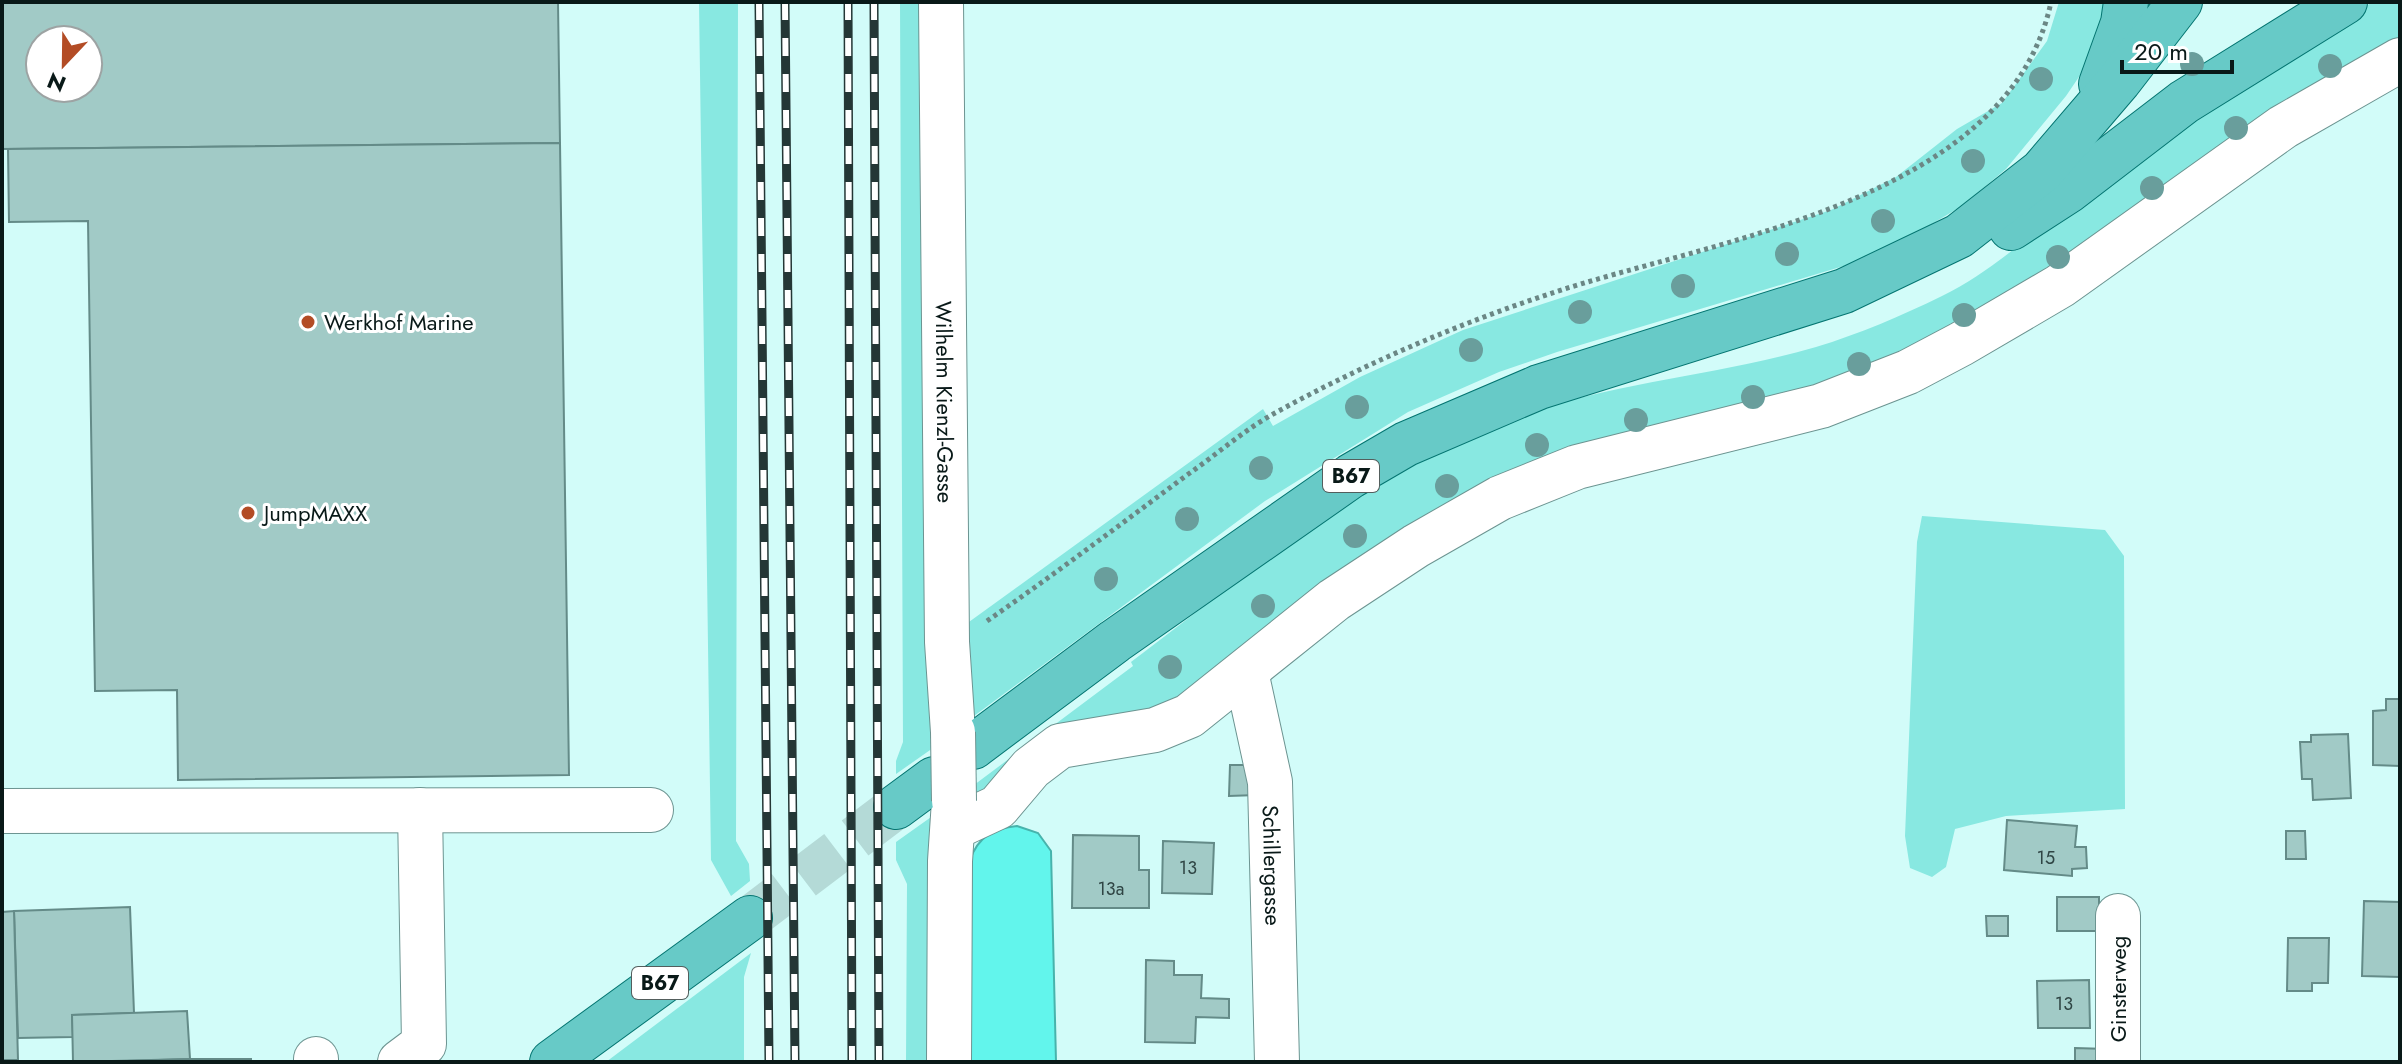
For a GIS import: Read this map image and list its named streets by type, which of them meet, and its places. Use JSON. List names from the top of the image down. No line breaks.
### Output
{"streets":{"main road":["B67"],"street":["Wilhelm Kienzl-Gasse","Schillergasse","Ginsterweg"]},"crossings":[["Wilhelm Kienzl-Gasse","B67"]],"places":["Werkhof Marine","JumpMAXX"],"house_numbers":["15","13","13a","13"],"scale_bar":"20 m","north":"bottom"}
